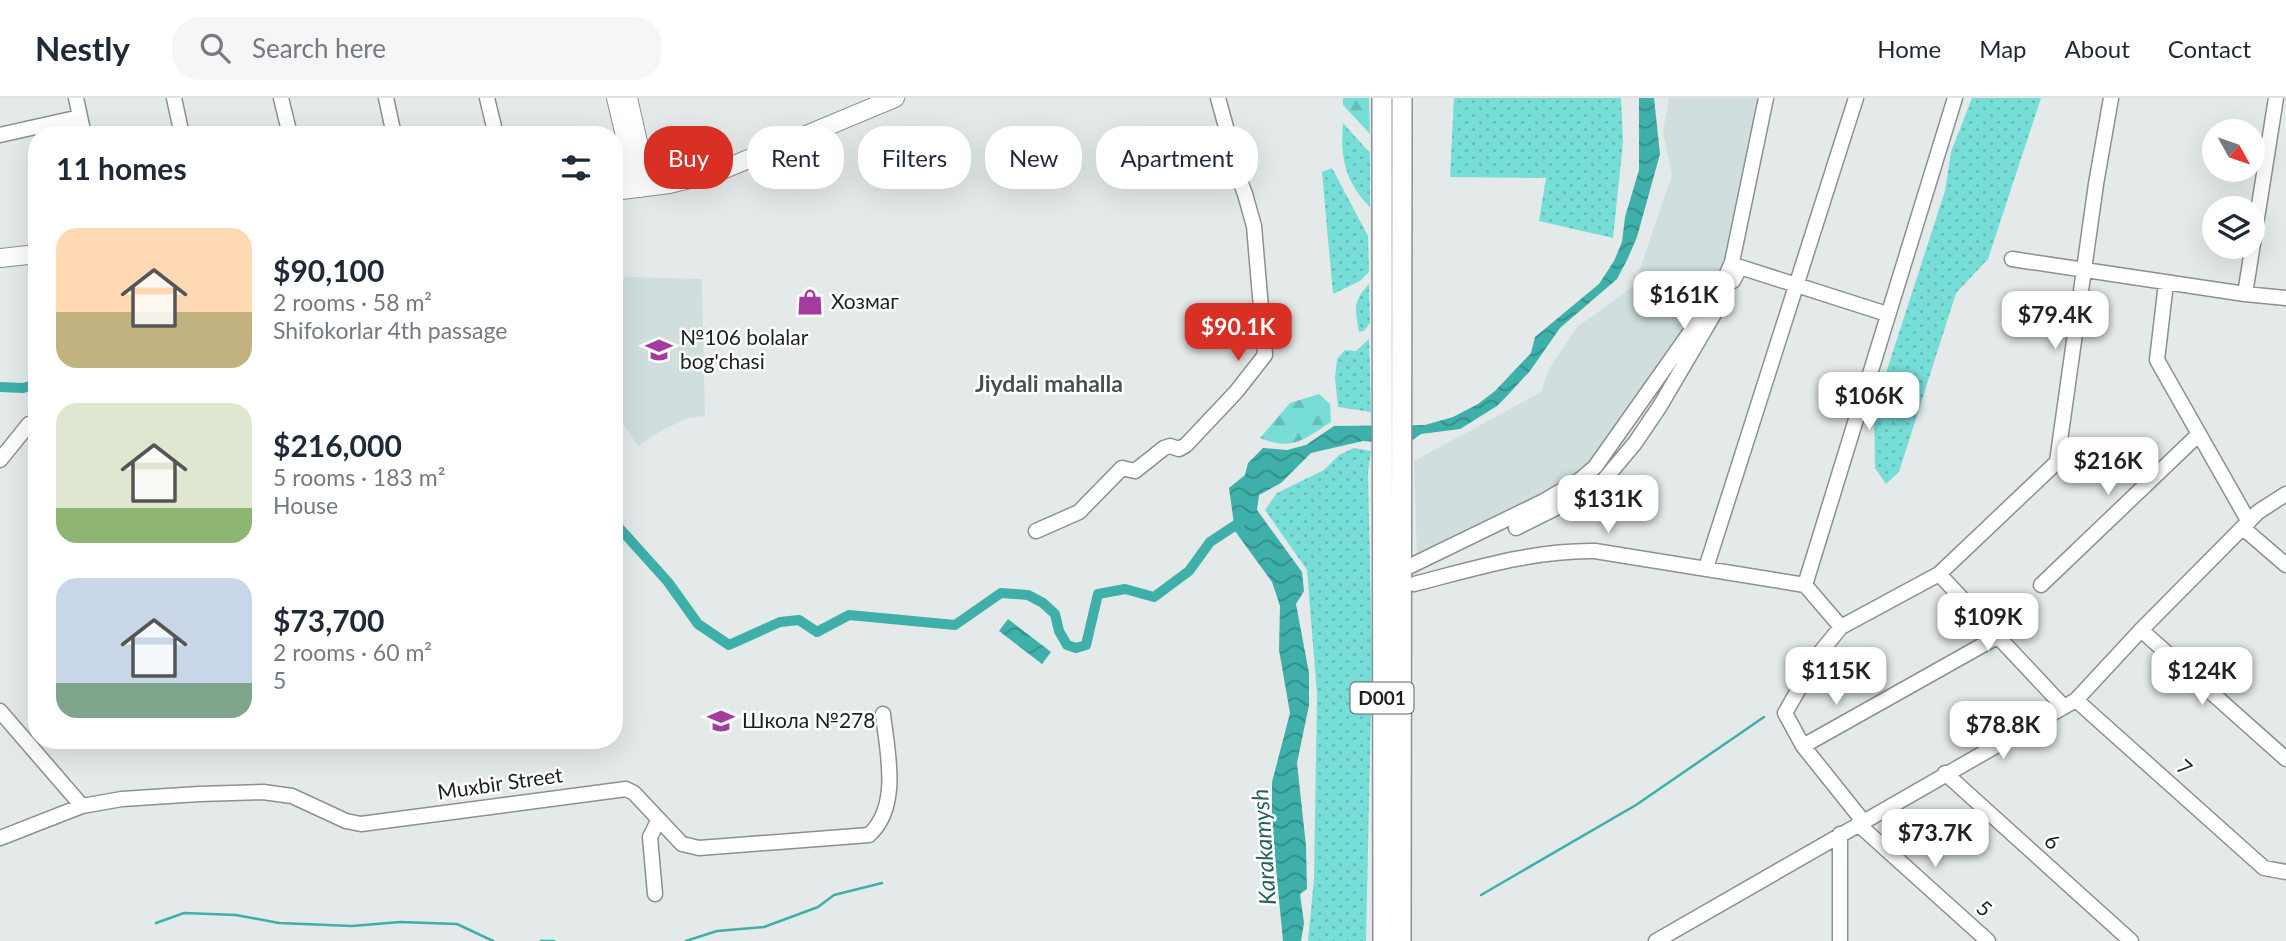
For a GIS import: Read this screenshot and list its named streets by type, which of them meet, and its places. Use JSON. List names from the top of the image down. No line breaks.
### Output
{"streets":{"highway":["D001"],"street":["7","Muxbir Street","6","5"]},"districts":["Jiydali mahalla"],"water":["Karakamysh"],"places":{"shop":["Хозмаг"],"school or university":["№106 bolalar bog'chasi","Школа №278"]},"north":"bottom right","page":{"header":"Nestly","search":"Search here","nav":["Home","Map","About","Contact"],"chip":["Buy","Rent","Filters","New","Apartment"],"heading":"11 homes","list":[{"name":"$90,100","note":"2 rooms · 58 m² · Shifokorlar 4th passage"},{"name":"$216,000","note":"5 rooms · 183 m² · House"},{"name":"$73,700","note":"2 rooms · 60 m² · 5"}],"price":["$161K","$79.4K","$90.1K","$106K","$216K","$131K","$109K","$115K","$124K","$78.8K","$73.7K"]}}
